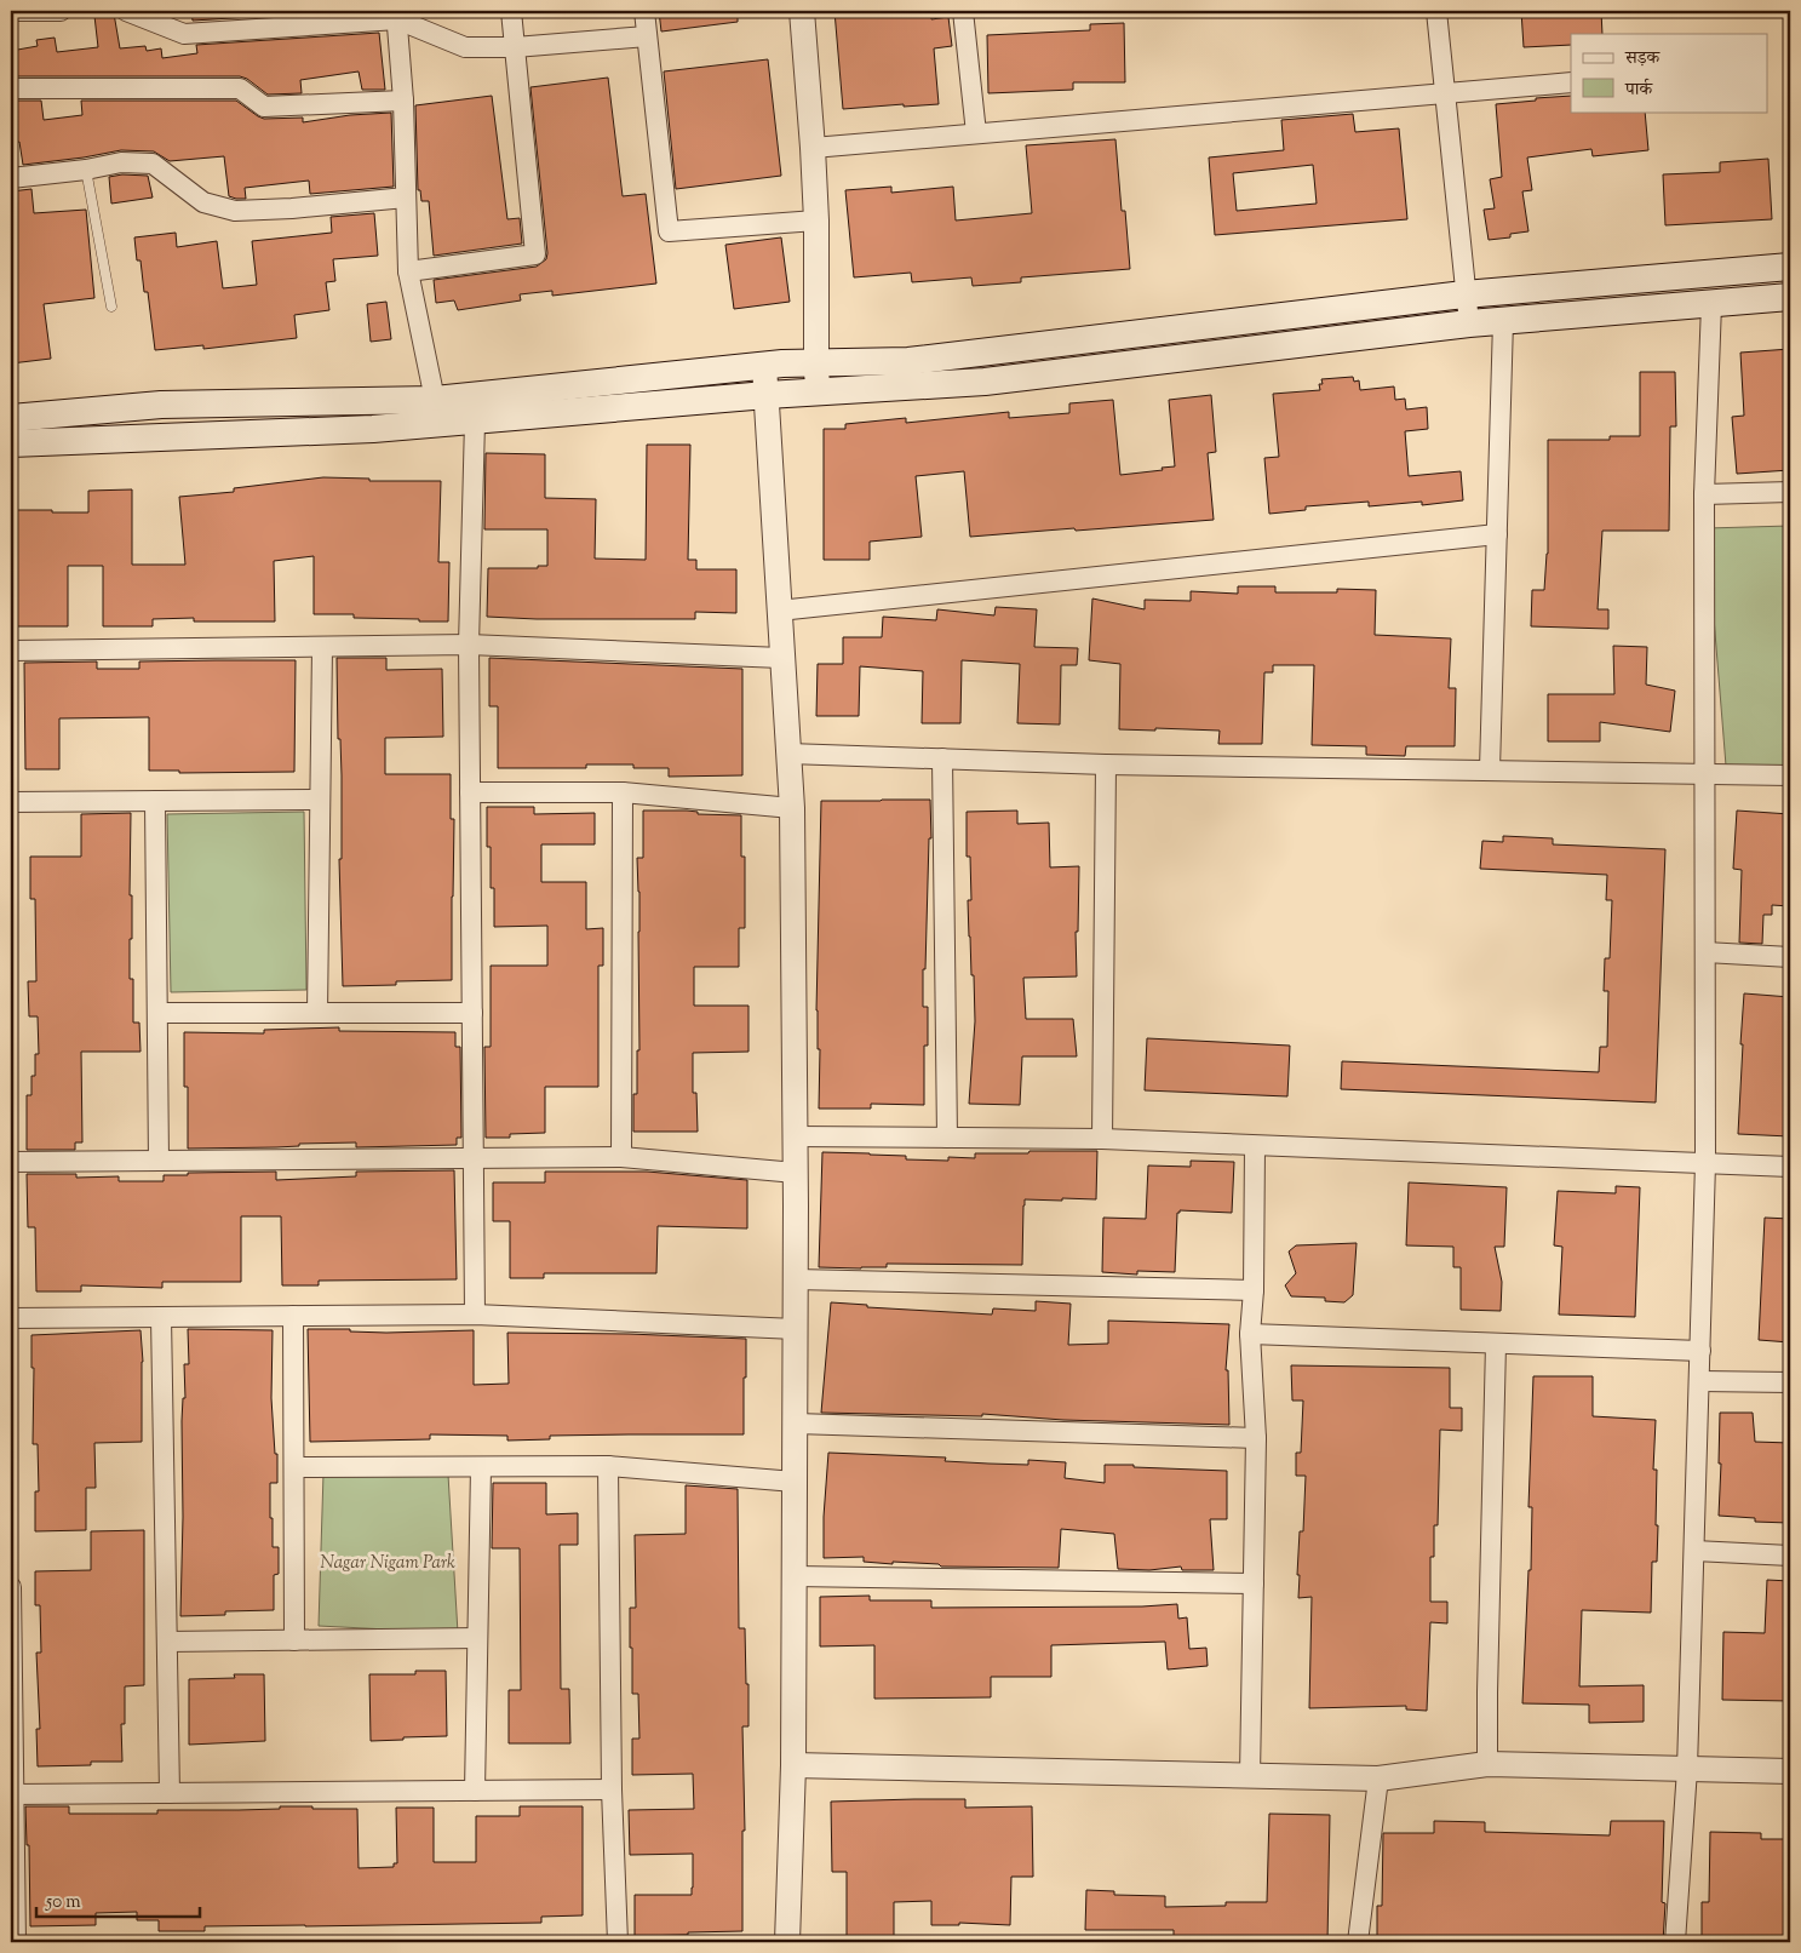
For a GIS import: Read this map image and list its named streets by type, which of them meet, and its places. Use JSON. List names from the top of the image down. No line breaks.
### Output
{"parks":["Nagar Nigam Park"],"legend":["सड़क","पार्क"],"scale_bar":"50 m"}
